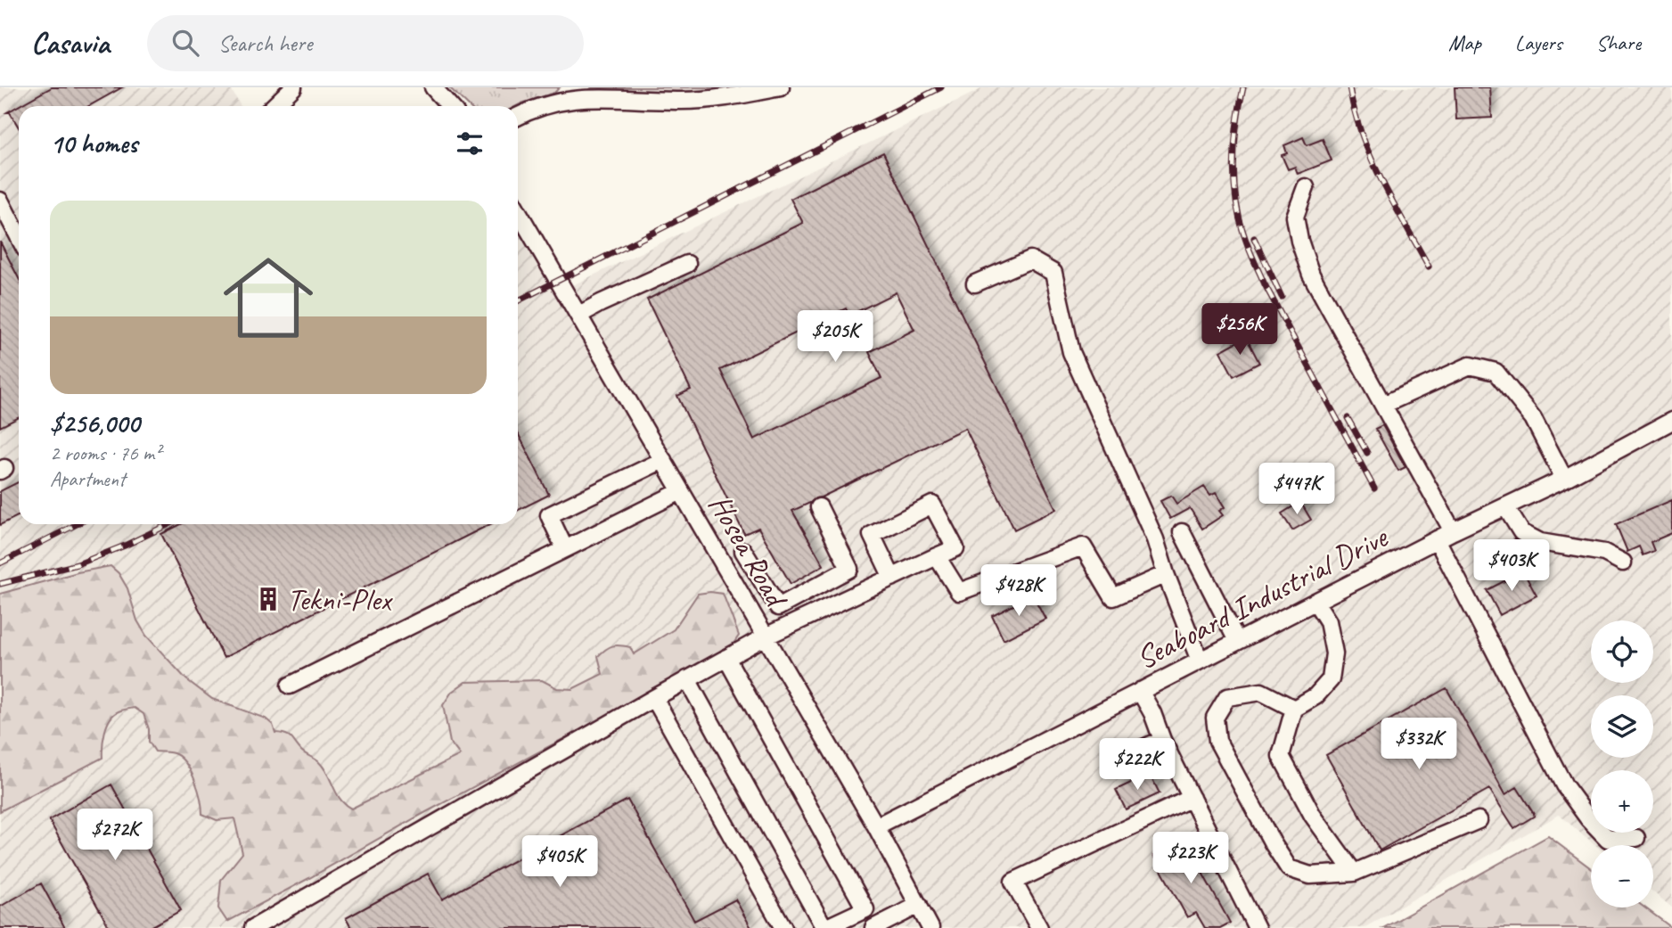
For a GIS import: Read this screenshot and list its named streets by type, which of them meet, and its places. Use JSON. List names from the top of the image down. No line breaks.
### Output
{"streets":{"street":["Hosea Road","Seaboard Industrial Drive"]},"crossings":[["Hosea Road","Seaboard Industrial Drive"]],"places":{"building":["Tekni-Plex"]},"page":{"header":"Casavia","search":"Search here","nav":["Map","Layers","Share"],"heading":"10 homes","list":[{"name":"$256,000","note":"2 rooms · 76 m² · Apartment"}],"price":["$256K","$205K","$447K","$403K","$428K","$332K","$222K","$272K","$223K","$405K"],"map_buttons":["+","−"]}}
